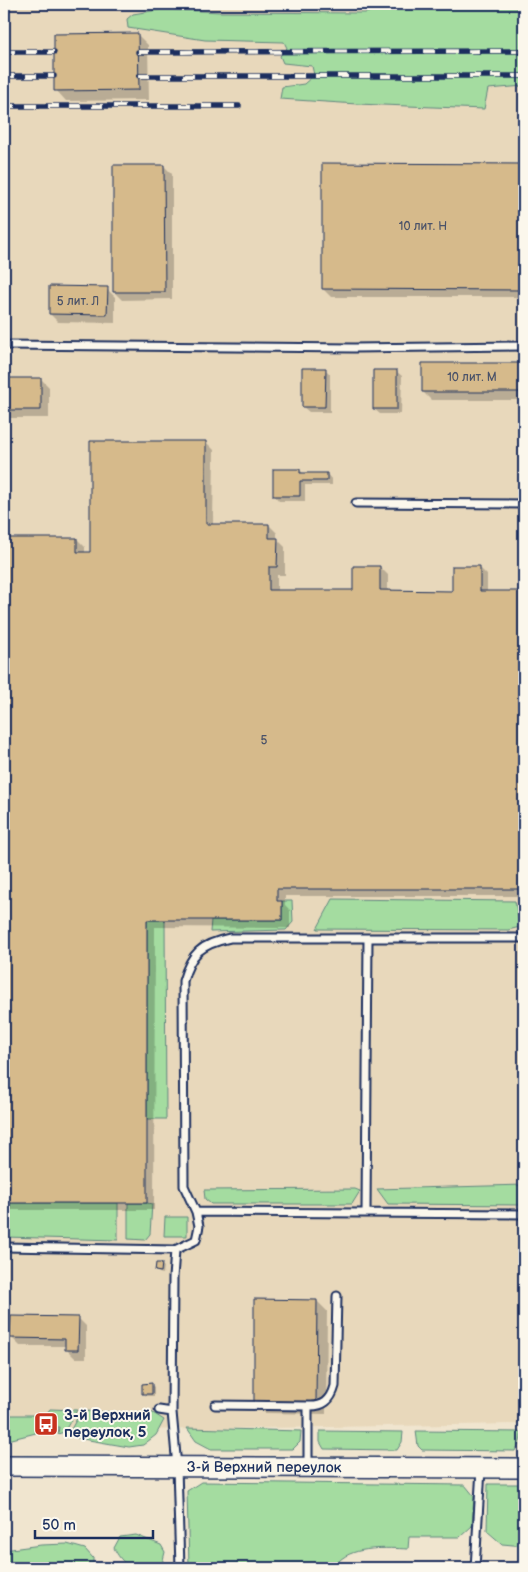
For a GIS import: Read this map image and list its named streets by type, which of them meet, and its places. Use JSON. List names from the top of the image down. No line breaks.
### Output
{"streets":{"street":["3-й Верхний переулок"]},"places":{"bus stop":["3-й Верхний переулок, 5"]},"house_numbers":["10 лит. Н","5 лит. Л","10 лит. М","5"],"scale_bar":"50 m"}
